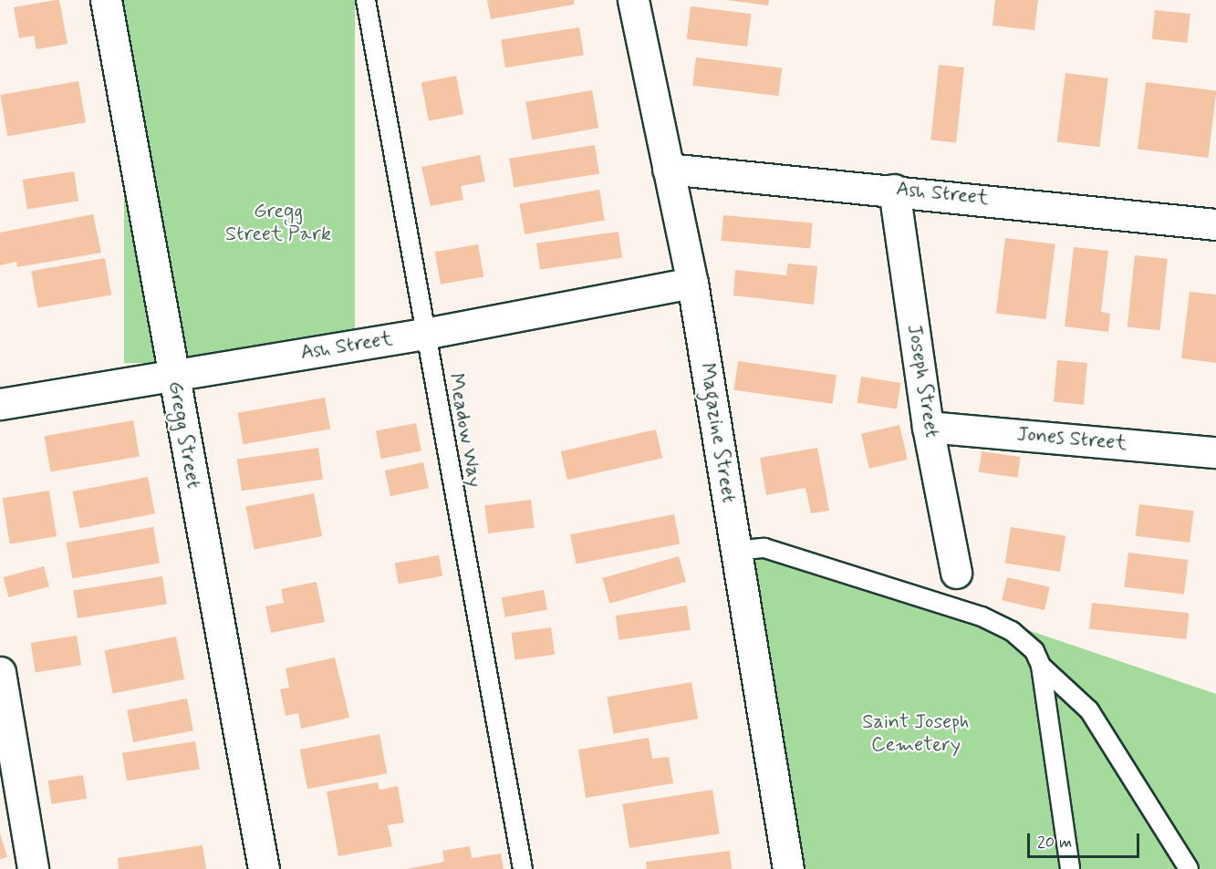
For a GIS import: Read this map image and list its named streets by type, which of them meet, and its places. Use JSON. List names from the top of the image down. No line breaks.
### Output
{"streets":{"street":["Ash Street","Joseph Street","Magazine Street","Gregg Street","Jones Street"],"lane":["Meadow Way"]},"crossings":[["Ash Street","Joseph Street"],["Ash Street","Meadow Way"],["Ash Street","Magazine Street"],["Ash Street","Gregg Street"],["Joseph Street","Jones Street"]],"parks":["Gregg Street Park","Saint Joseph Cemetery"],"scale_bar":"20 m"}
